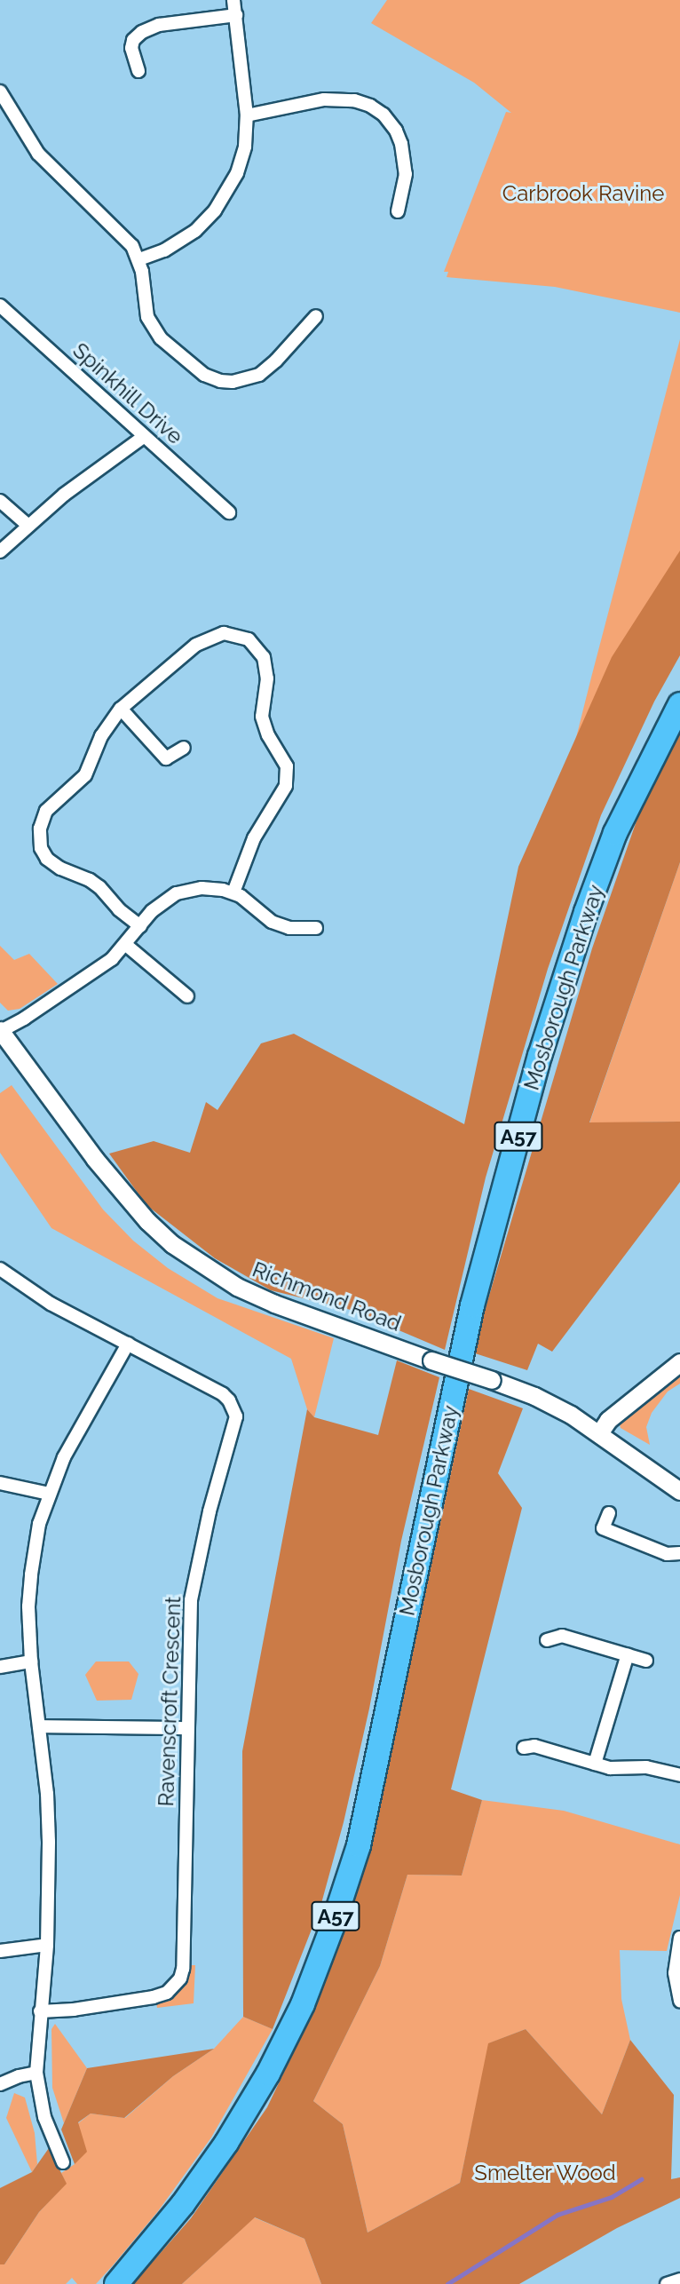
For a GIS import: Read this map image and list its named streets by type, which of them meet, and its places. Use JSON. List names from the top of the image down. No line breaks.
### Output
{"streets":{"highway":["Mosborough Parkway","A57"],"main road":["Richmond Road"],"street":["Spinkhill Drive","Ravenscroft Crescent"]},"parks":["Carbrook Ravine","Smelter Wood"]}
